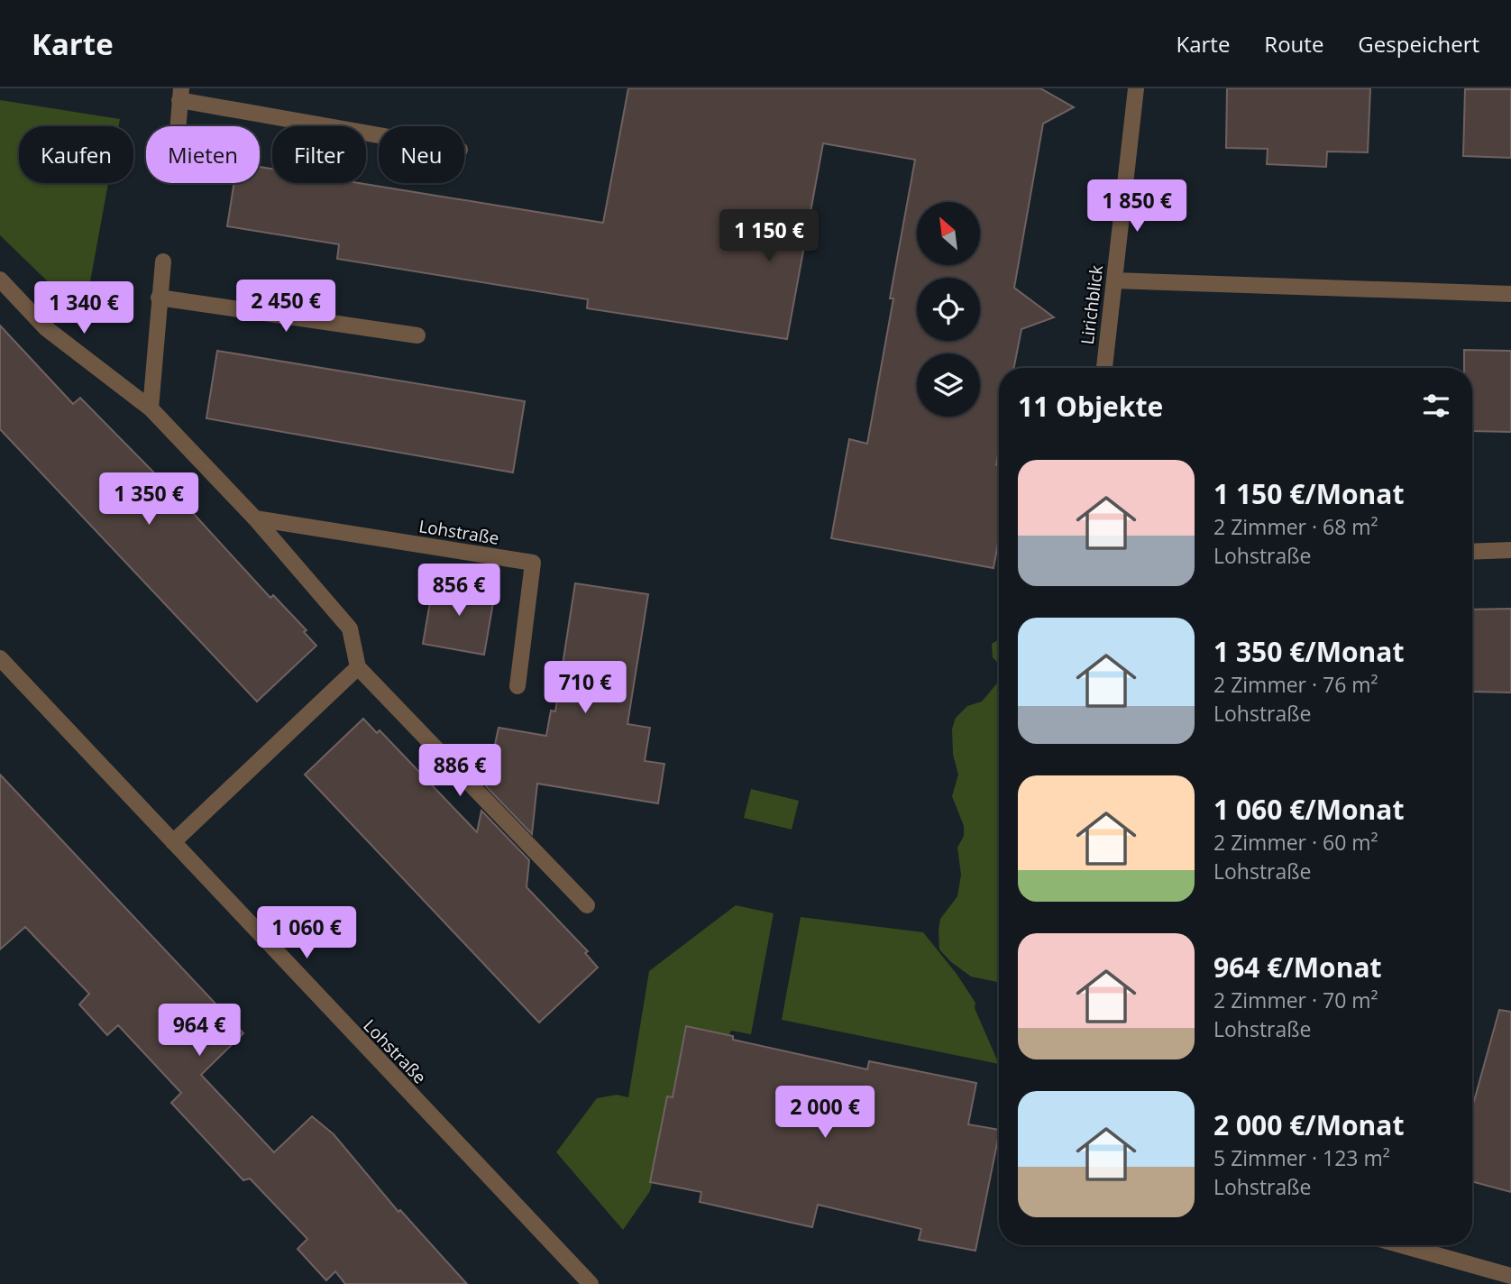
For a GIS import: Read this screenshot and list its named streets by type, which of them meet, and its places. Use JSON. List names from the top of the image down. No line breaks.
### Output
{"streets":{"street":["Lirichblick","Lohstraße"]},"north":"top left","page":{"header":"Karte","nav":["Karte","Route","Gespeichert"],"chip":["Kaufen","Mieten","Filter","Neu"],"price":["1 850 €","1 150 €","2 450 €","1 340 €","1 350 €","856 €","710 €","886 €","1 060 €","964 €","2 000 €"],"heading":"11 Objekte","list":[{"name":"1 150 €/Monat","note":"2 Zimmer · 68 m² · Lohstraße"},{"name":"1 350 €/Monat","note":"2 Zimmer · 76 m² · Lohstraße"},{"name":"1 060 €/Monat","note":"2 Zimmer · 60 m² · Lohstraße"},{"name":"964 €/Monat","note":"2 Zimmer · 70 m² · Lohstraße"},{"name":"2 000 €/Monat","note":"5 Zimmer · 123 m² · Lohstraße"}]}}
